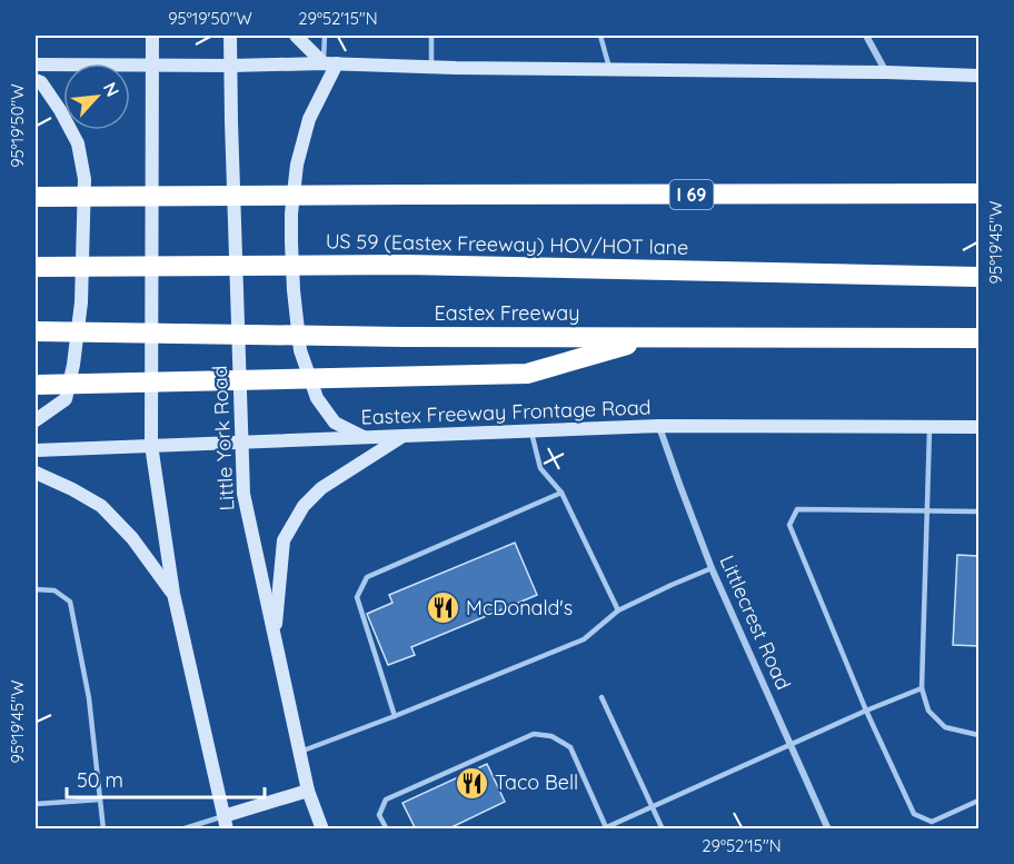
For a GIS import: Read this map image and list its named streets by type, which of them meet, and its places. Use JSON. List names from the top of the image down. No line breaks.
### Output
{"streets":{"highway":["I 69","US 59 (Eastex Freeway) HOV/HOT lane","Eastex Freeway"],"main road":["Eastex Freeway Frontage Road","Little York Road"],"street":["Littlecrest Road"]},"crossings":[["Eastex Freeway Frontage Road","Little York Road"],["Eastex Freeway Frontage Road","Littlecrest Road"]],"places":{"restaurant":["McDonald's","Taco Bell"]},"scale_bar":"50 m","north":"top right","coordinates":["95°19'50\"W","29°52'15\"N","95°19'45\"W"]}
